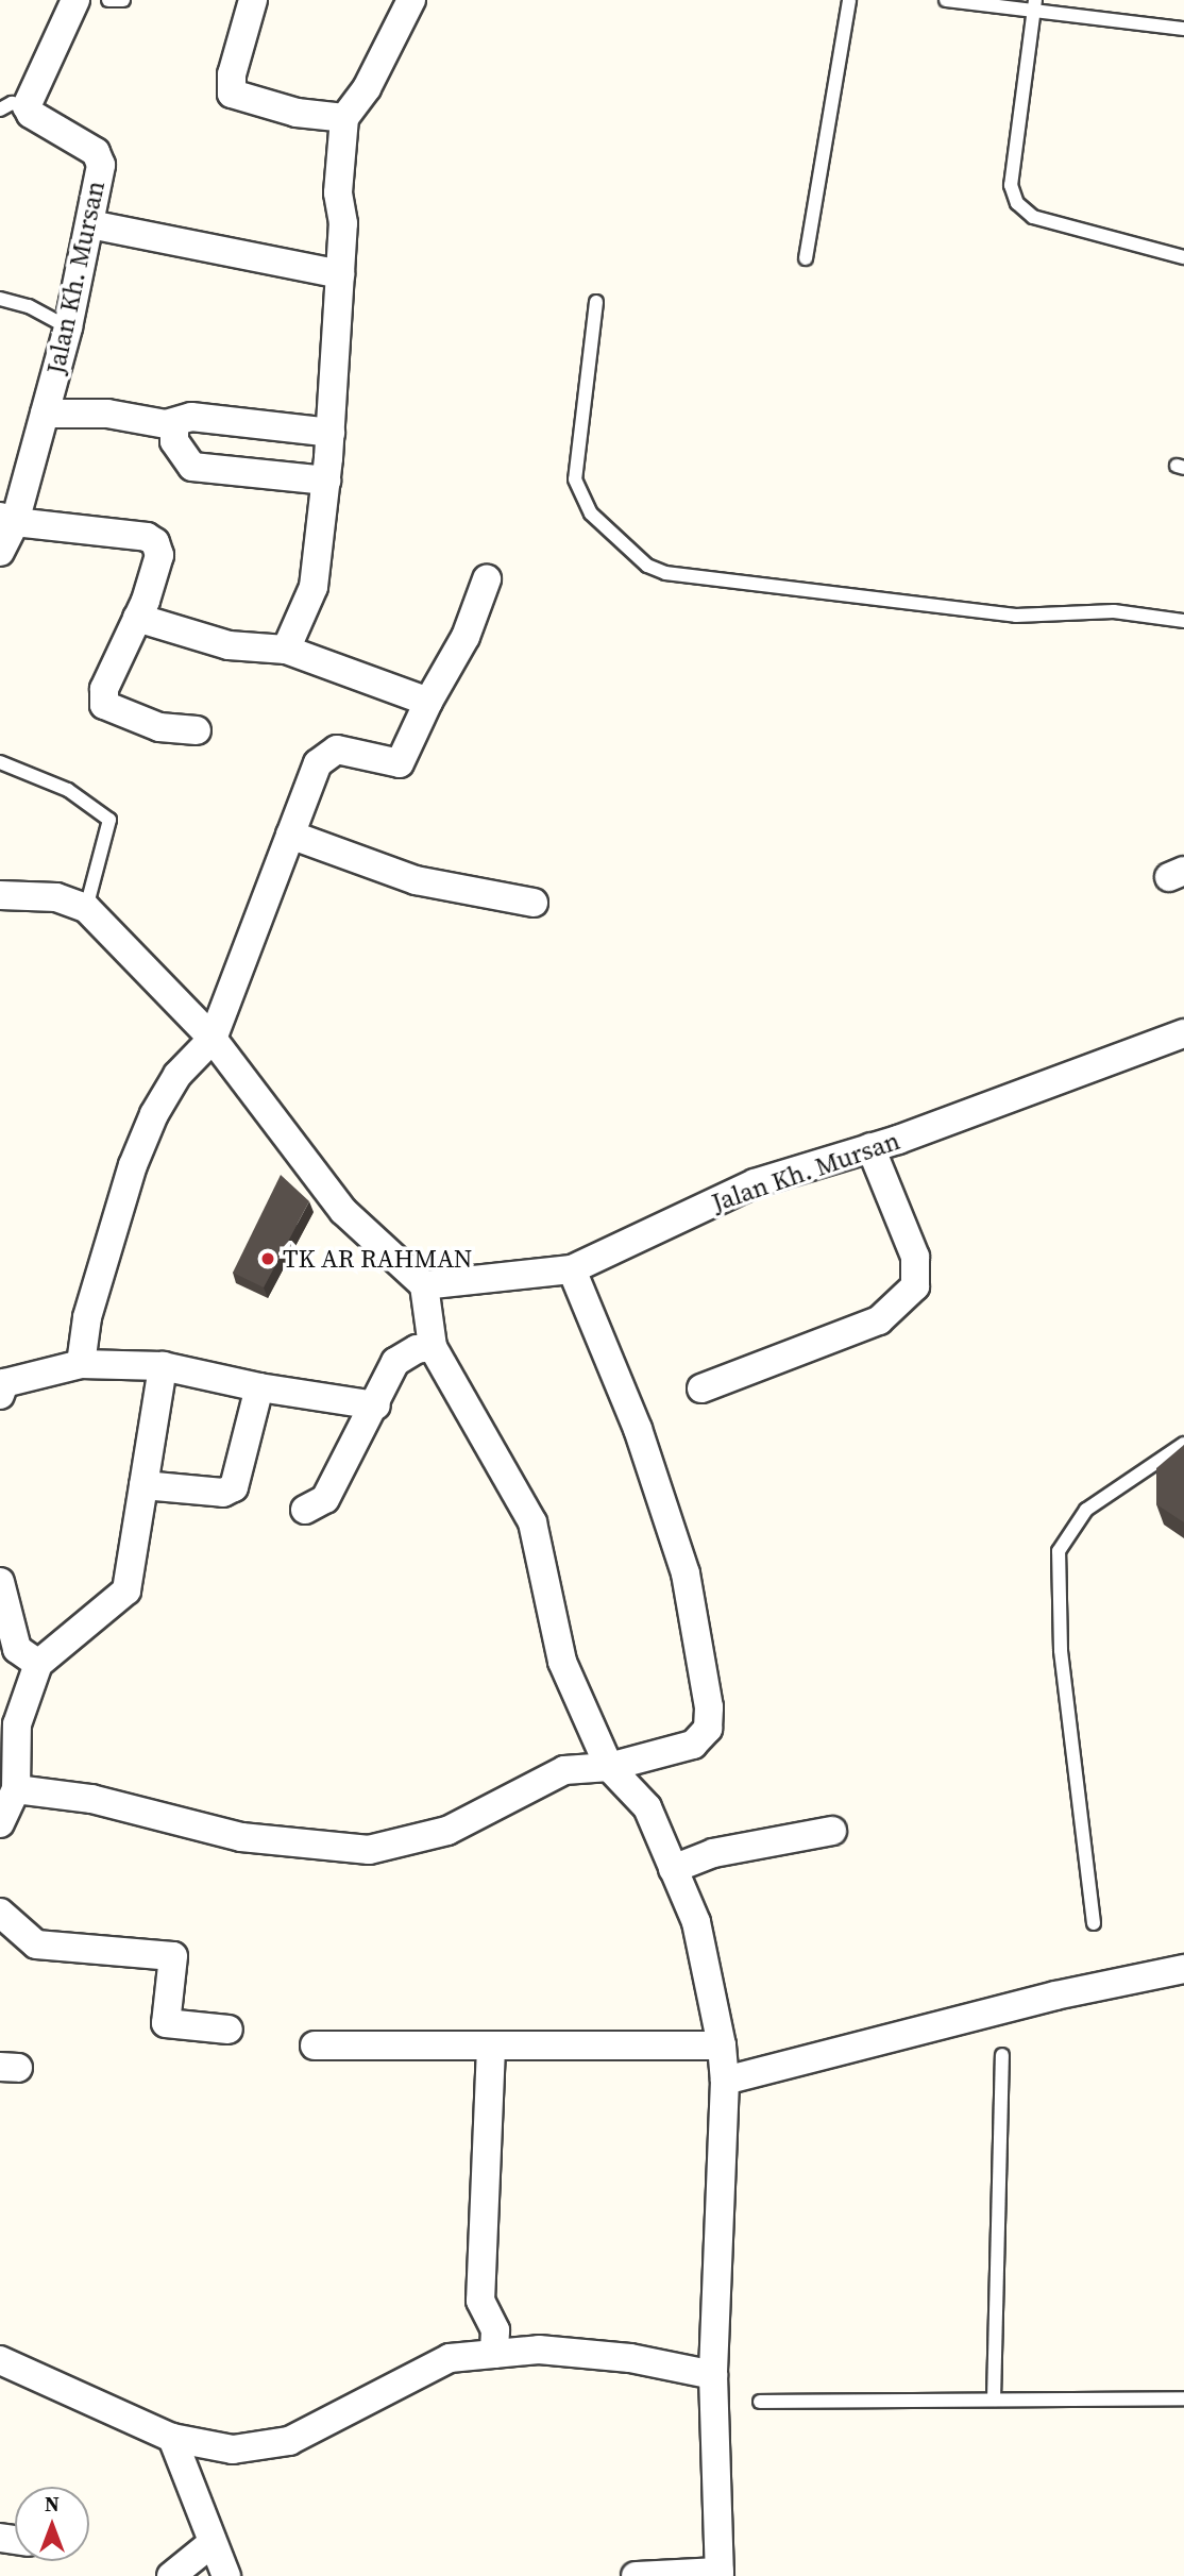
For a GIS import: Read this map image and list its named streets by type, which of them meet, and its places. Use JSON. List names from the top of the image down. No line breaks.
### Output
{"streets":{"street":["Jalan Kh. Mursan"]},"places":["TK AR RAHMAN"],"north":"top"}
